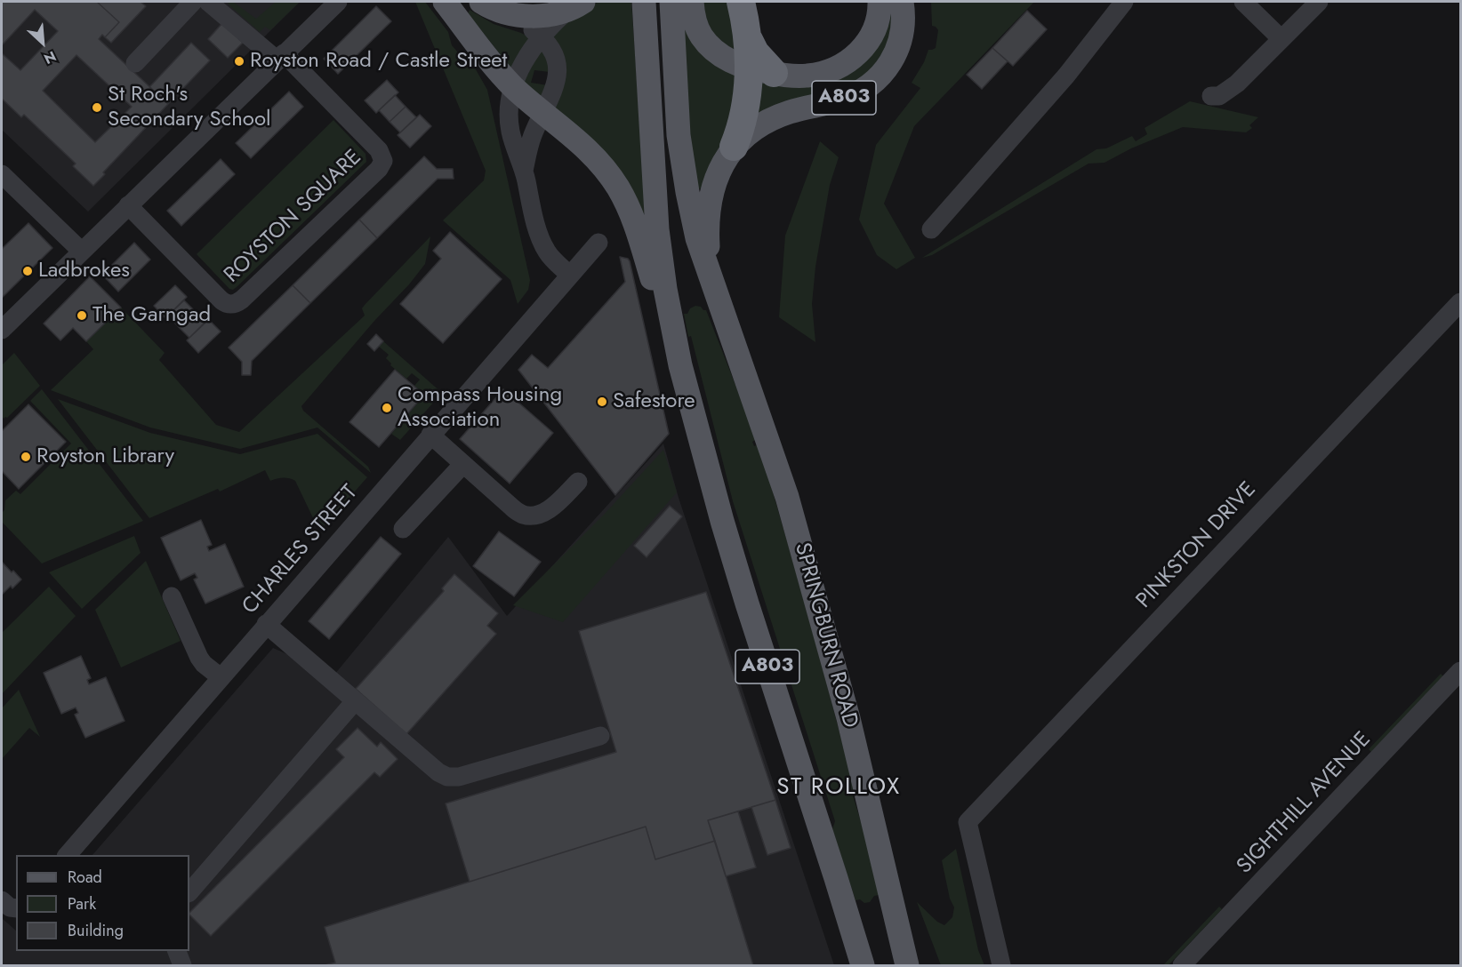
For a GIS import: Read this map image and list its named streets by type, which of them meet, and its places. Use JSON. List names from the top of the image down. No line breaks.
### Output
{"streets":{"main road":["A803","SPRINGBURN ROAD"],"street":["ROYSTON SQUARE","PINKSTON DRIVE","CHARLES STREET","SIGHTHILL AVENUE"]},"crossings":[["A803","SPRINGBURN ROAD"]],"districts":["ST ROLLOX"],"places":["Royston Road / Castle Street","St Roch's Secondary School","Ladbrokes","The Garngad","Safestore","Compass Housing Association","Royston Library"],"legend":["Road","Park","Building"],"north":"bottom right"}
